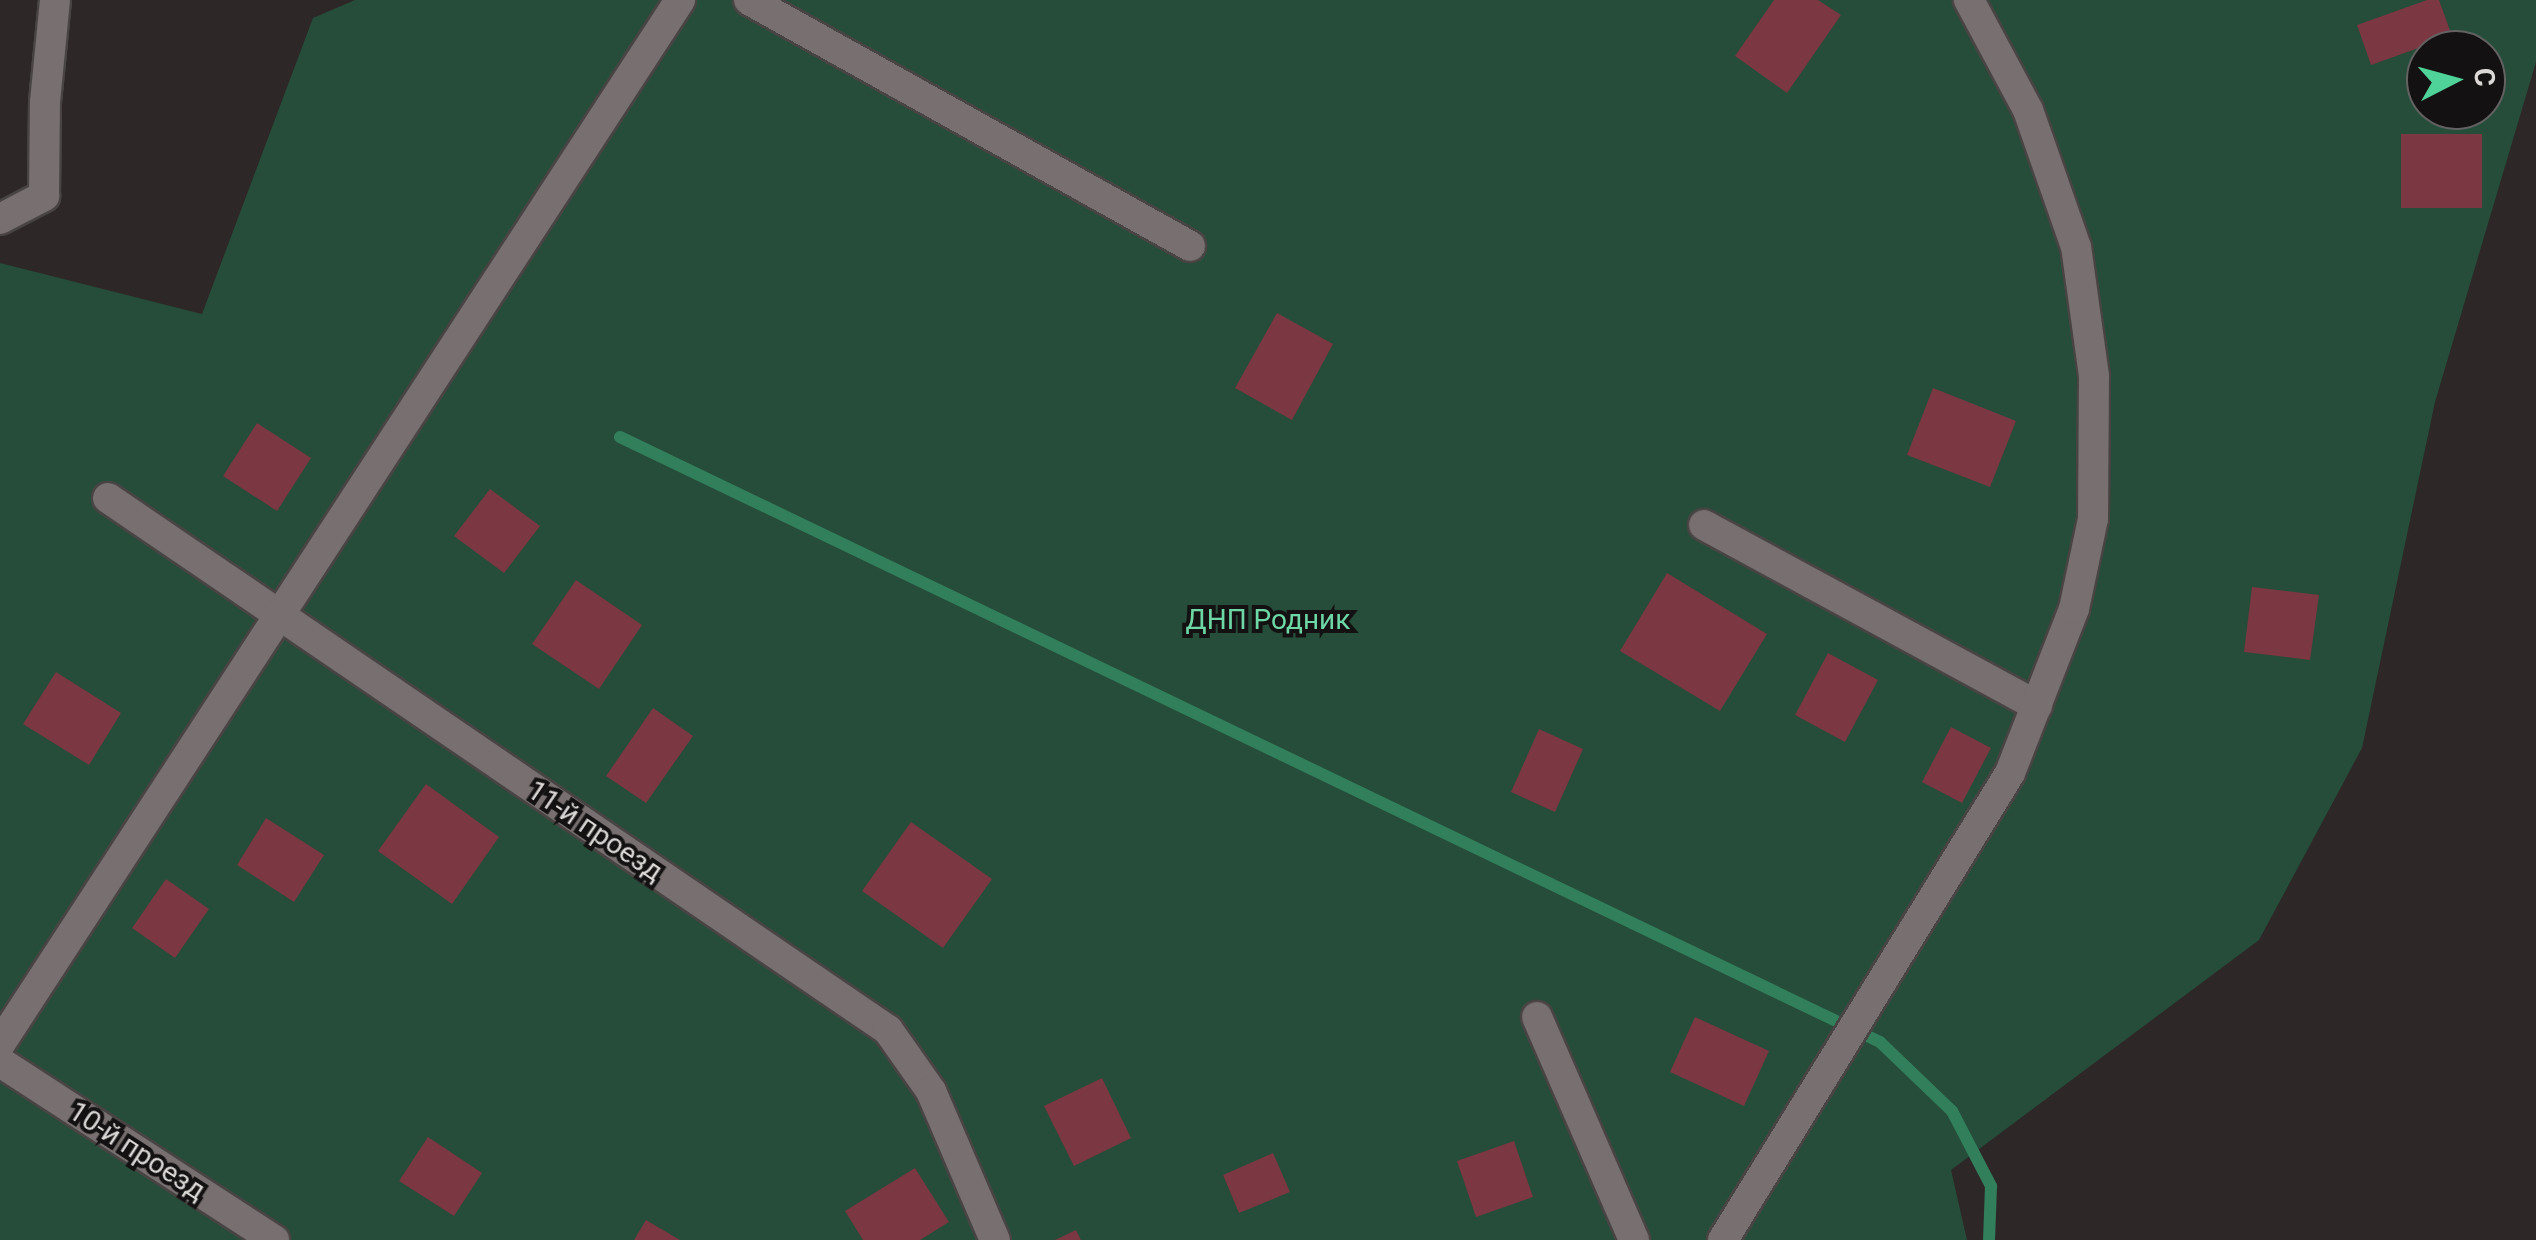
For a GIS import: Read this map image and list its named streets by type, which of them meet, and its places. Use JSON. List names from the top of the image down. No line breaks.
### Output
{"streets":{"street":["11-й проезд","10-й проезд"]},"parks":["ДНП Родник"],"north":"right"}
